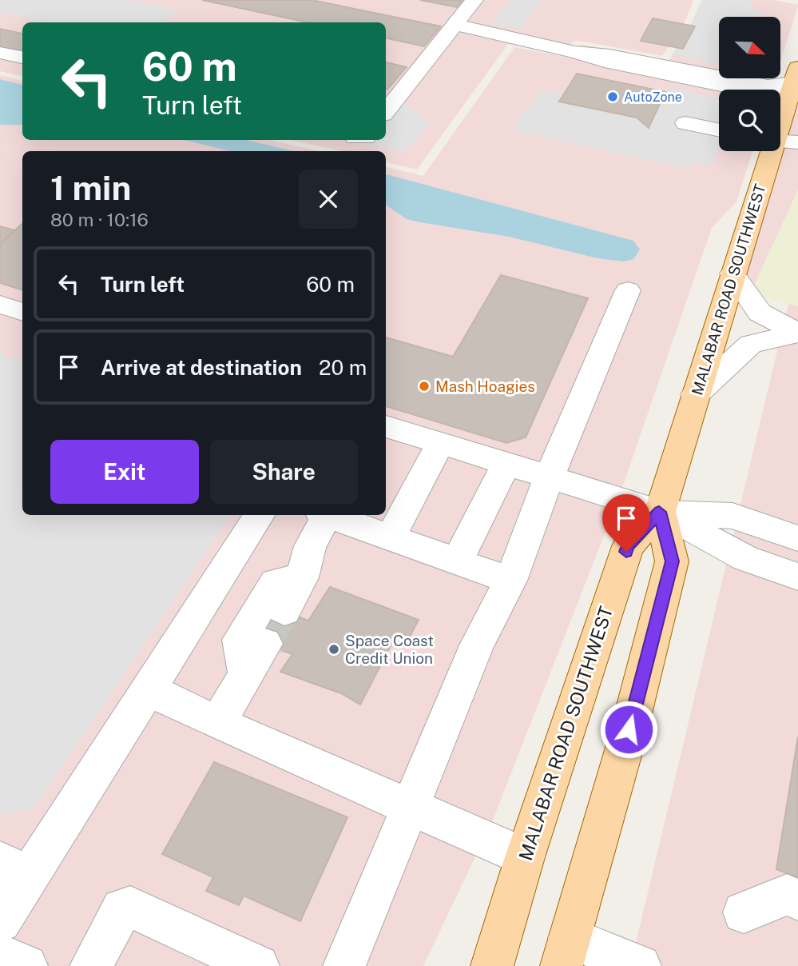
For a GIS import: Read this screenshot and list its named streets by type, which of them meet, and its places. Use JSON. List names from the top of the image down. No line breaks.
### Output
{"streets":{"main road":["MALABAR ROAD SOUTHWEST"]},"places":["AutoZone","Mash Hoagies","Space Coast Credit Union"],"north":"bottom right","page":{"turn":["60 m","Turn left"],"heading":["1 min","80 m · 10:16"],"list":[{"name":"Turn left","value":"60 m"},{"name":"Arrive at destination","value":"20 m"}],"buttons":["Exit","Share"]}}
